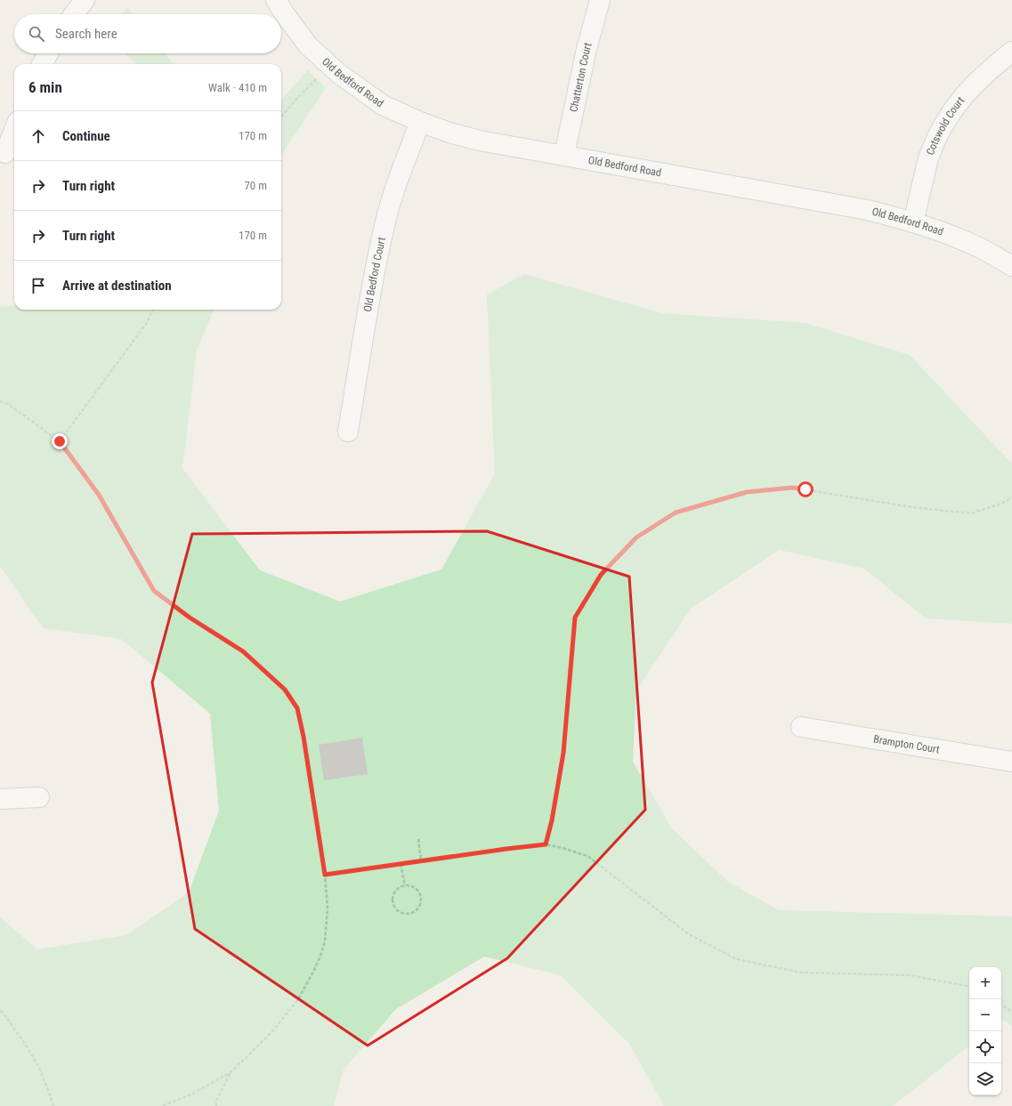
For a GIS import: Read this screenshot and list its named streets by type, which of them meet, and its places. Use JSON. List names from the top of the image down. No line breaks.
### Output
{"streets":{"street":["Chatterton Court","Old Bedford Road","Cotswold Court","Old Bedford Court","Brampton Court"]},"crossings":[["Chatterton Court","Old Bedford Road"],["Old Bedford Road","Cotswold Court"],["Old Bedford Road","Old Bedford Court"]],"page":{"search":"Search here","heading":["6 min","Walk · 410 m"],"list":[["Continue","170 m"],["Turn right","70 m"],["Turn right","170 m"],"Arrive at destination"],"map_buttons":["+","−"]}}
